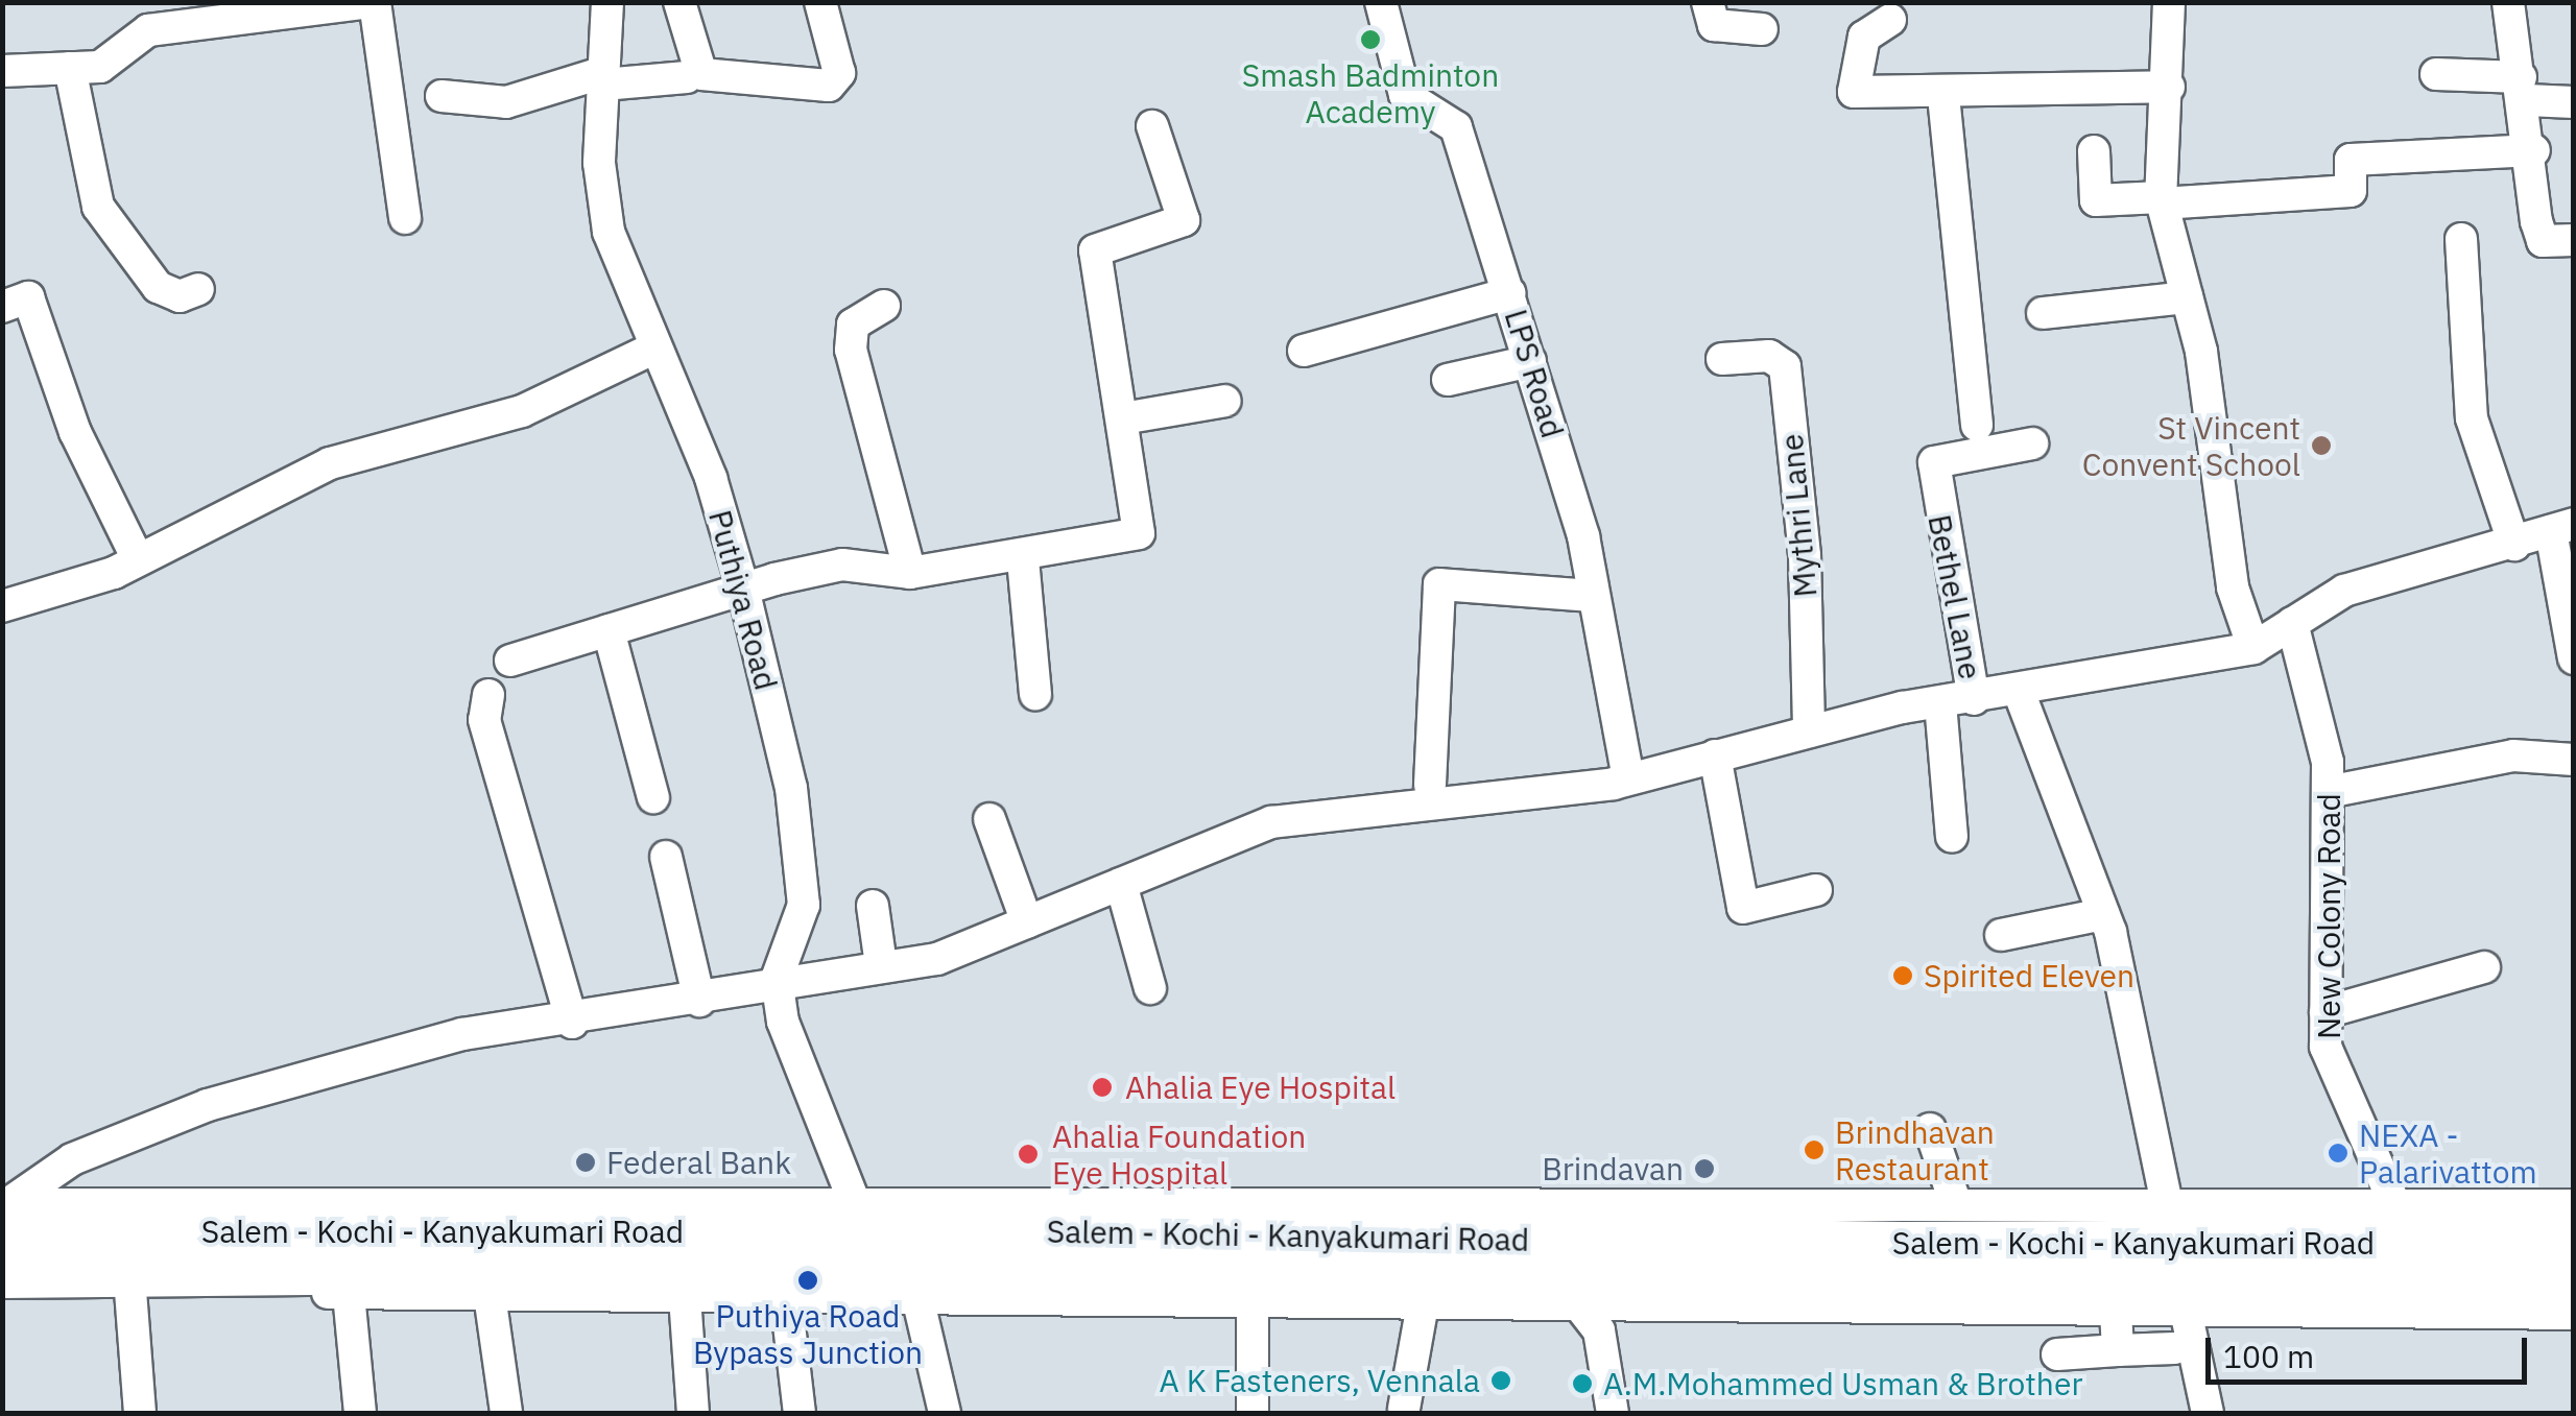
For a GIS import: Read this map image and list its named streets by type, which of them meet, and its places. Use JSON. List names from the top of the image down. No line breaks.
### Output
{"streets":{"highway":["Salem - Kochi - Kanyakumari Road"],"street":["LPS Road","Mythri Lane","Bethel Lane","Puthiya Road","New Colony Road"]},"places":["Smash Badminton Academy","St Vincent Convent School","Spirited Eleven","Ahalia Eye Hospital","Brindhavan Restaurant","NEXA - Palarivattom","Ahalia Foundation Eye Hospital","Federal Bank","Brindavan","Puthiya Road Bypass Junction","A K Fasteners, Vennala","A.M.Mohammed Usman & Brother"],"scale_bar":"100 m"}
